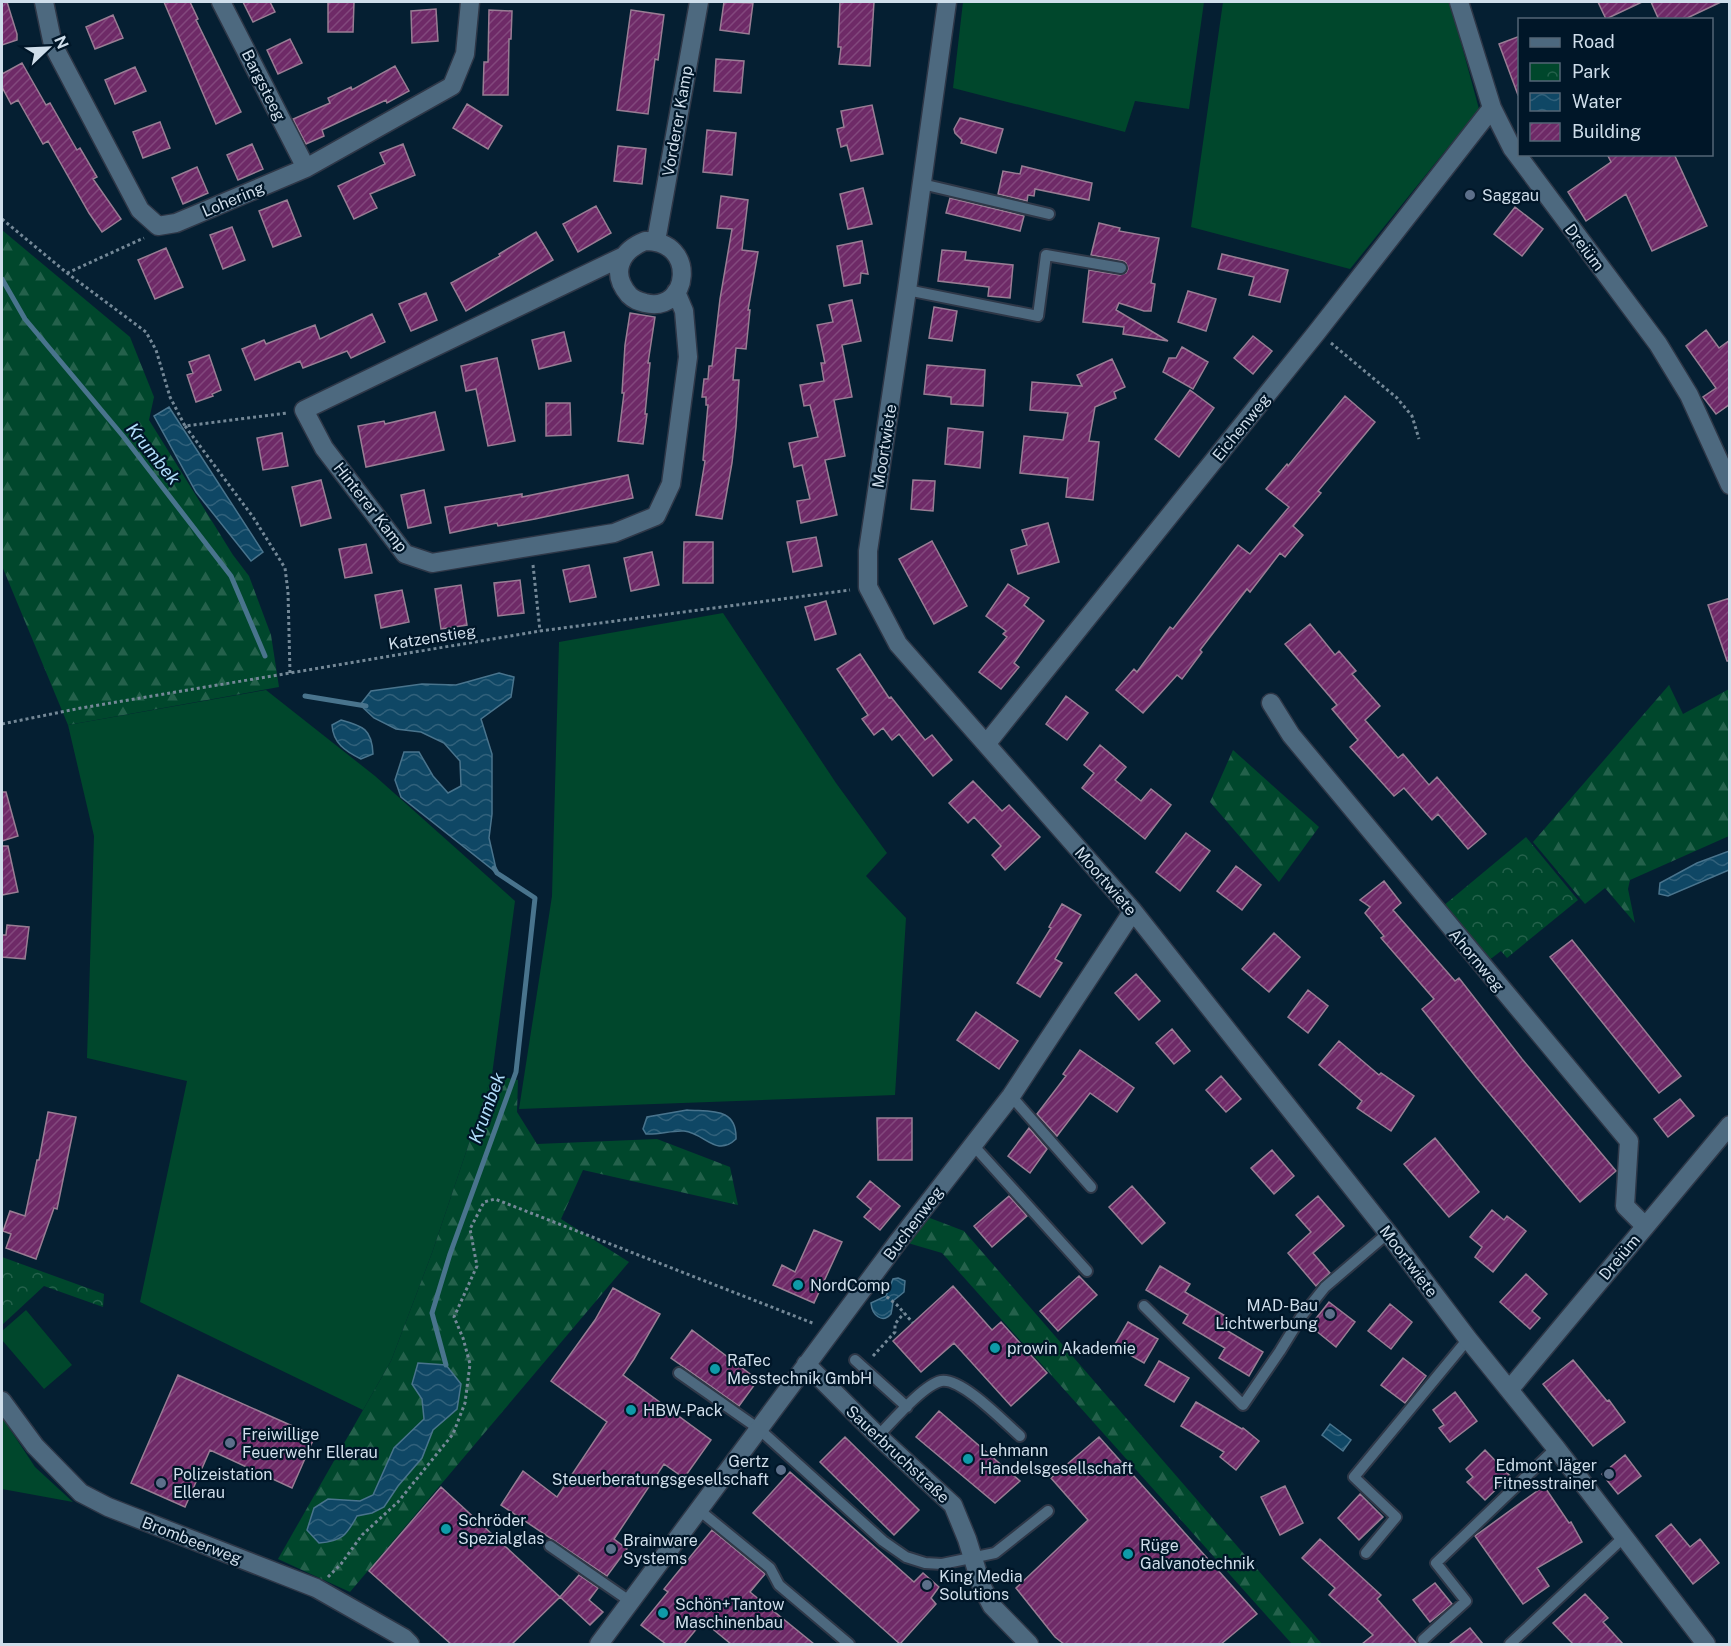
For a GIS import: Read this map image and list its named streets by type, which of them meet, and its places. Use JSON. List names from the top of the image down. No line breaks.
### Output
{"streets":{"street":["Bargsteeg","Vorderer Kamp","Lohering","Dreiüm","Eichenweg","Moortwiete","Hinterer Kamp","Ahornweg","Buchenweg","Sauerbruchstraße","Brombeerweg"],"path":["Katzenstieg"]},"crossings":[["Bargsteeg","Lohering"],["Vorderer Kamp","Hinterer Kamp"],["Dreiüm","Eichenweg"],["Dreiüm","Moortwiete"],["Dreiüm","Ahornweg"],["Eichenweg","Moortwiete"],["Moortwiete","Katzenstieg"],["Moortwiete","Buchenweg"],["Buchenweg","Sauerbruchstraße"]],"water":["Krumbek"],"places":["Saggau","NordComp","MAD-Bau Lichtwerbung","prowin Akademie","RaTec Messtechnik GmbH","HBW-Pack","Freiwillige Feuerwehr Ellerau","Lehmann Handelsgesellschaft","Gertz Steuerberatungsgesellschaft","Edmont Jäger Fitnesstrainer","Polizeistation Ellerau","Schröder Spezialglas","Brainware Systems","Rüge Galvanotechnik","King Media Solutions","Schön+Tantow Maschinenbau"],"legend":["Road","Park","Water","Building"],"north":"top right"}
